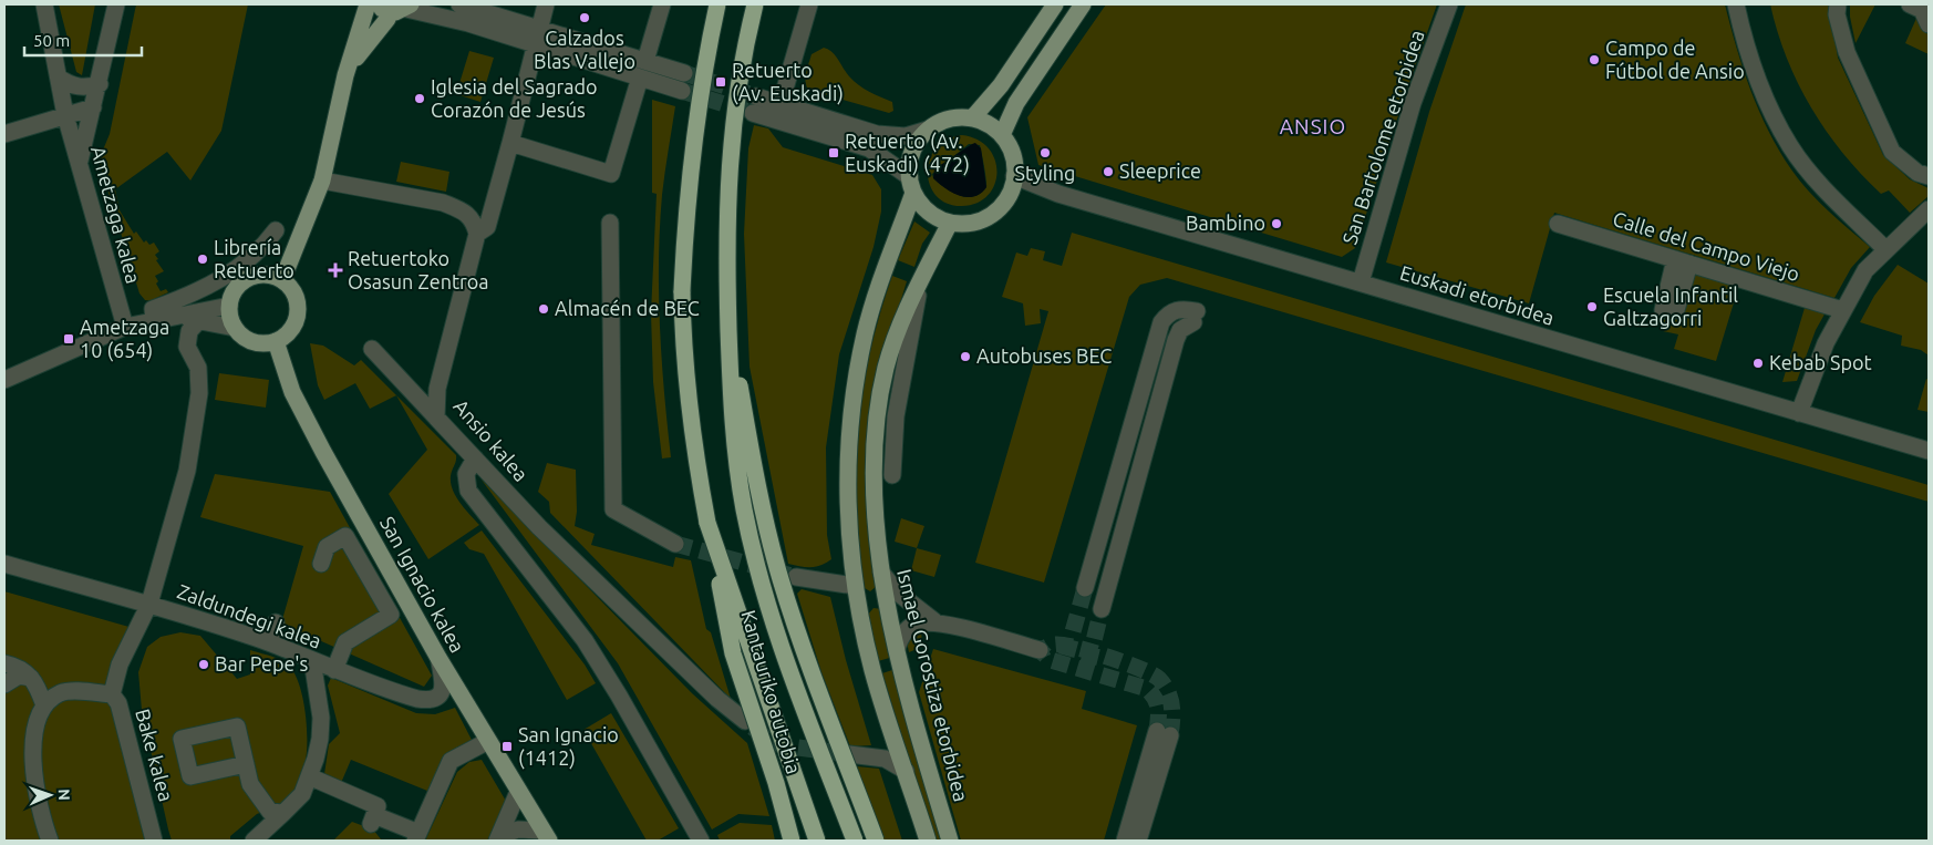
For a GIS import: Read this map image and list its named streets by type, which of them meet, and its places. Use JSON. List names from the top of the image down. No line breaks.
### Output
{"streets":{"highway":["Kantauriko autobia"],"main road":["San Ignacio kalea","Ismael Gorostiza etorbidea"],"street":["San Bartolome etorbidea","Ametzaga kalea","Calle del Campo Viejo","Euskadi etorbidea","Ansio kalea","Zaldundegi kalea","Bake kalea"]},"crossings":[["San Bartolome etorbidea","Euskadi etorbidea"],["Euskadi etorbidea","Ismael Gorostiza etorbidea"],["San Ignacio kalea","Zaldundegi kalea"]],"districts":["ANSIO"],"places":{"other":["Calzados Blas Vallejo","Campo de Fútbol de Ansio","Iglesia del Sagrado Corazón de Jesús","Styling","Sleeprice","Bambino","Librería Retuerto","Escuela Infantil Galtzagorri","Almacén de BEC","Autobuses BEC","Kebab Spot","Bar Pepe's"],"transit":["Retuerto (Av. Euskadi)","Retuerto (Av. Euskadi) (472)","Ametzaga 10 (654)","San Ignacio (1412)"],"health":["Retuertoko Osasun Zentroa"]},"scale_bar":"50 m","north":"right"}
